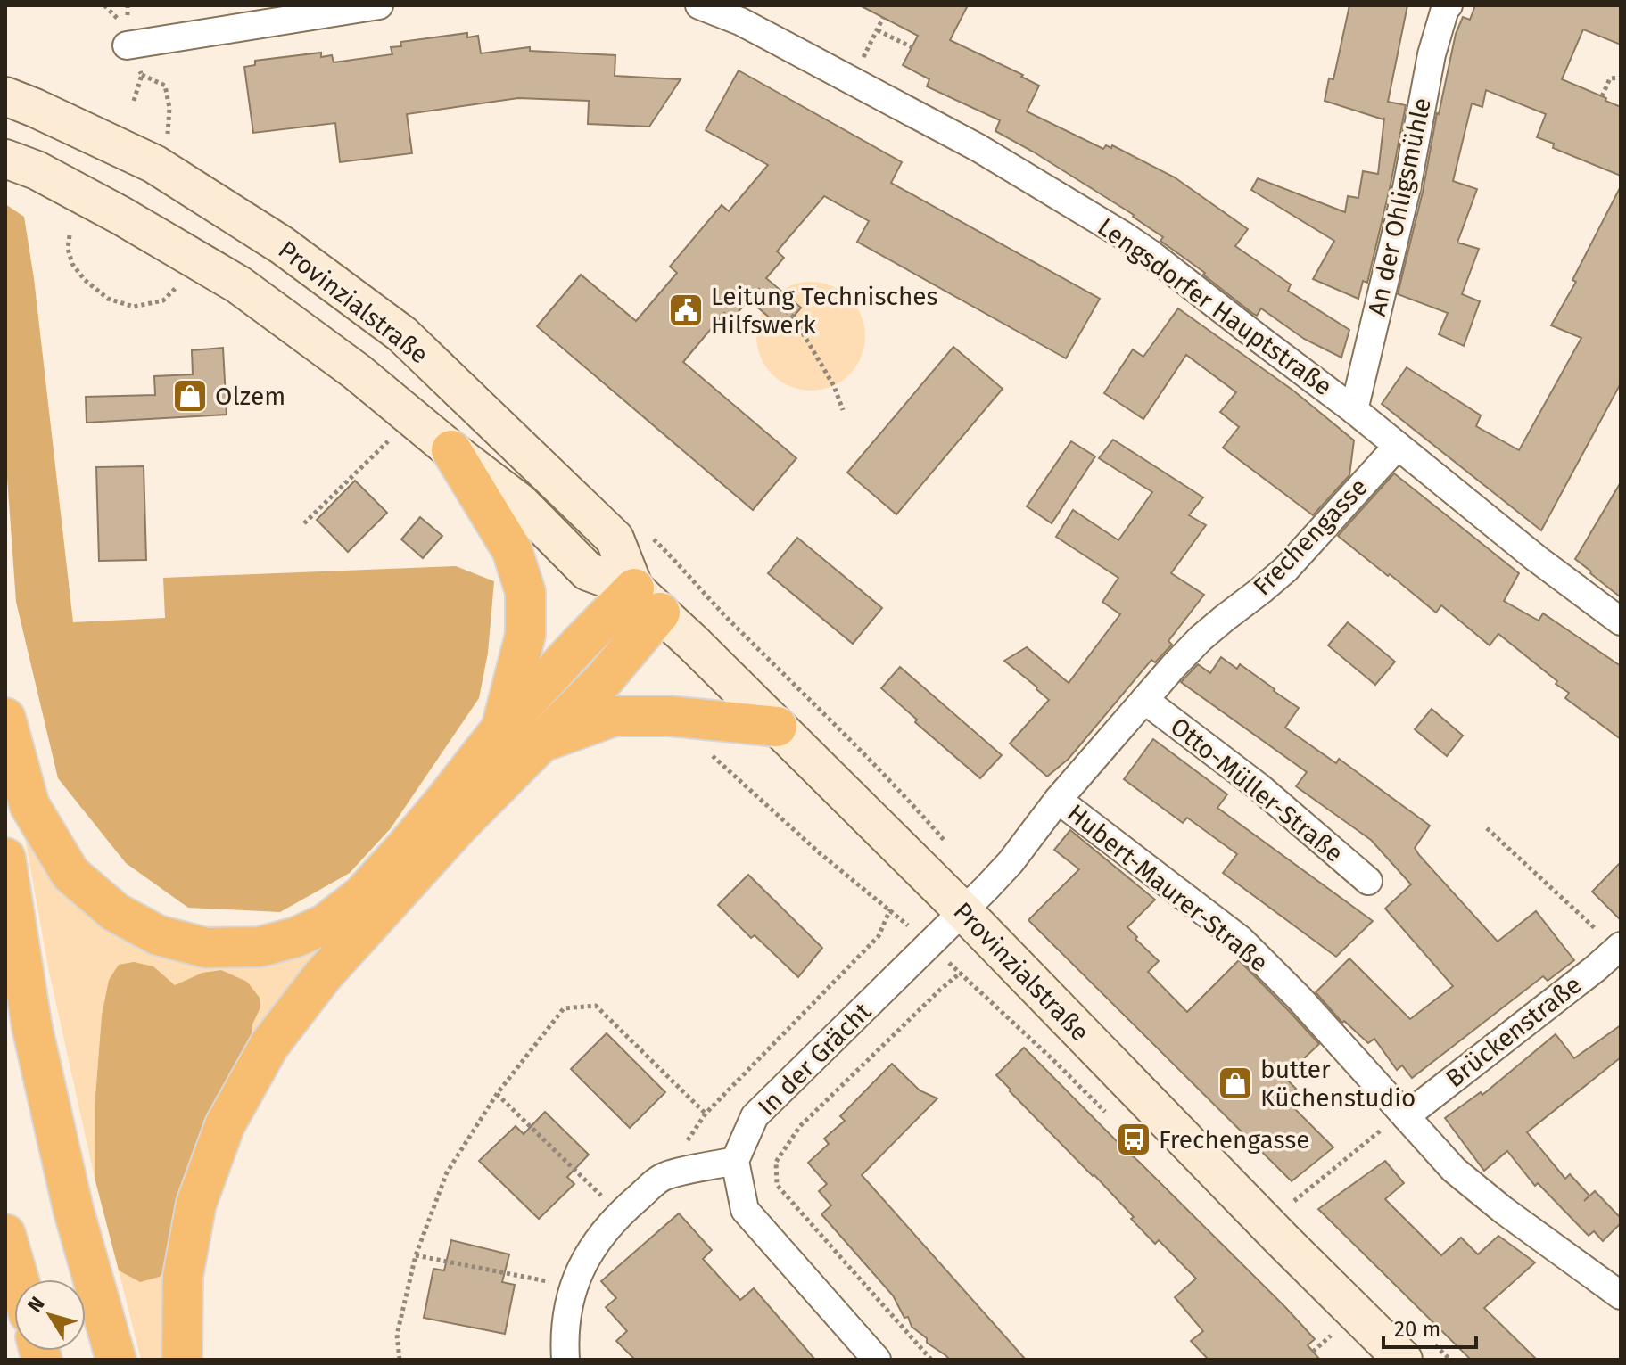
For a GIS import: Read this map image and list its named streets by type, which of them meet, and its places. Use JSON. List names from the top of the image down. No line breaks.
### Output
{"streets":{"main road":["Provinzialstraße"],"street":["An der Ohligsmühle","Lengsdorfer Hauptstraße","Frechengasse","Otto-Müller-Straße","Hubert-Maurer-Straße","Brückenstraße","In der Grächt"]},"crossings":[["An der Ohligsmühle","Lengsdorfer Hauptstraße"],["Provinzialstraße","Frechengasse"],["Provinzialstraße","In der Grächt"],["Lengsdorfer Hauptstraße","Frechengasse"],["Frechengasse","Otto-Müller-Straße"],["Frechengasse","Hubert-Maurer-Straße"],["Frechengasse","In der Grächt"],["Hubert-Maurer-Straße","Brückenstraße"]],"places":{"public building":["Leitung Technisches Hilfswerk"],"shop":["Olzem","butter Küchenstudio"],"bus stop":["Frechengasse"]},"scale_bar":"20 m","north":"top left"}
